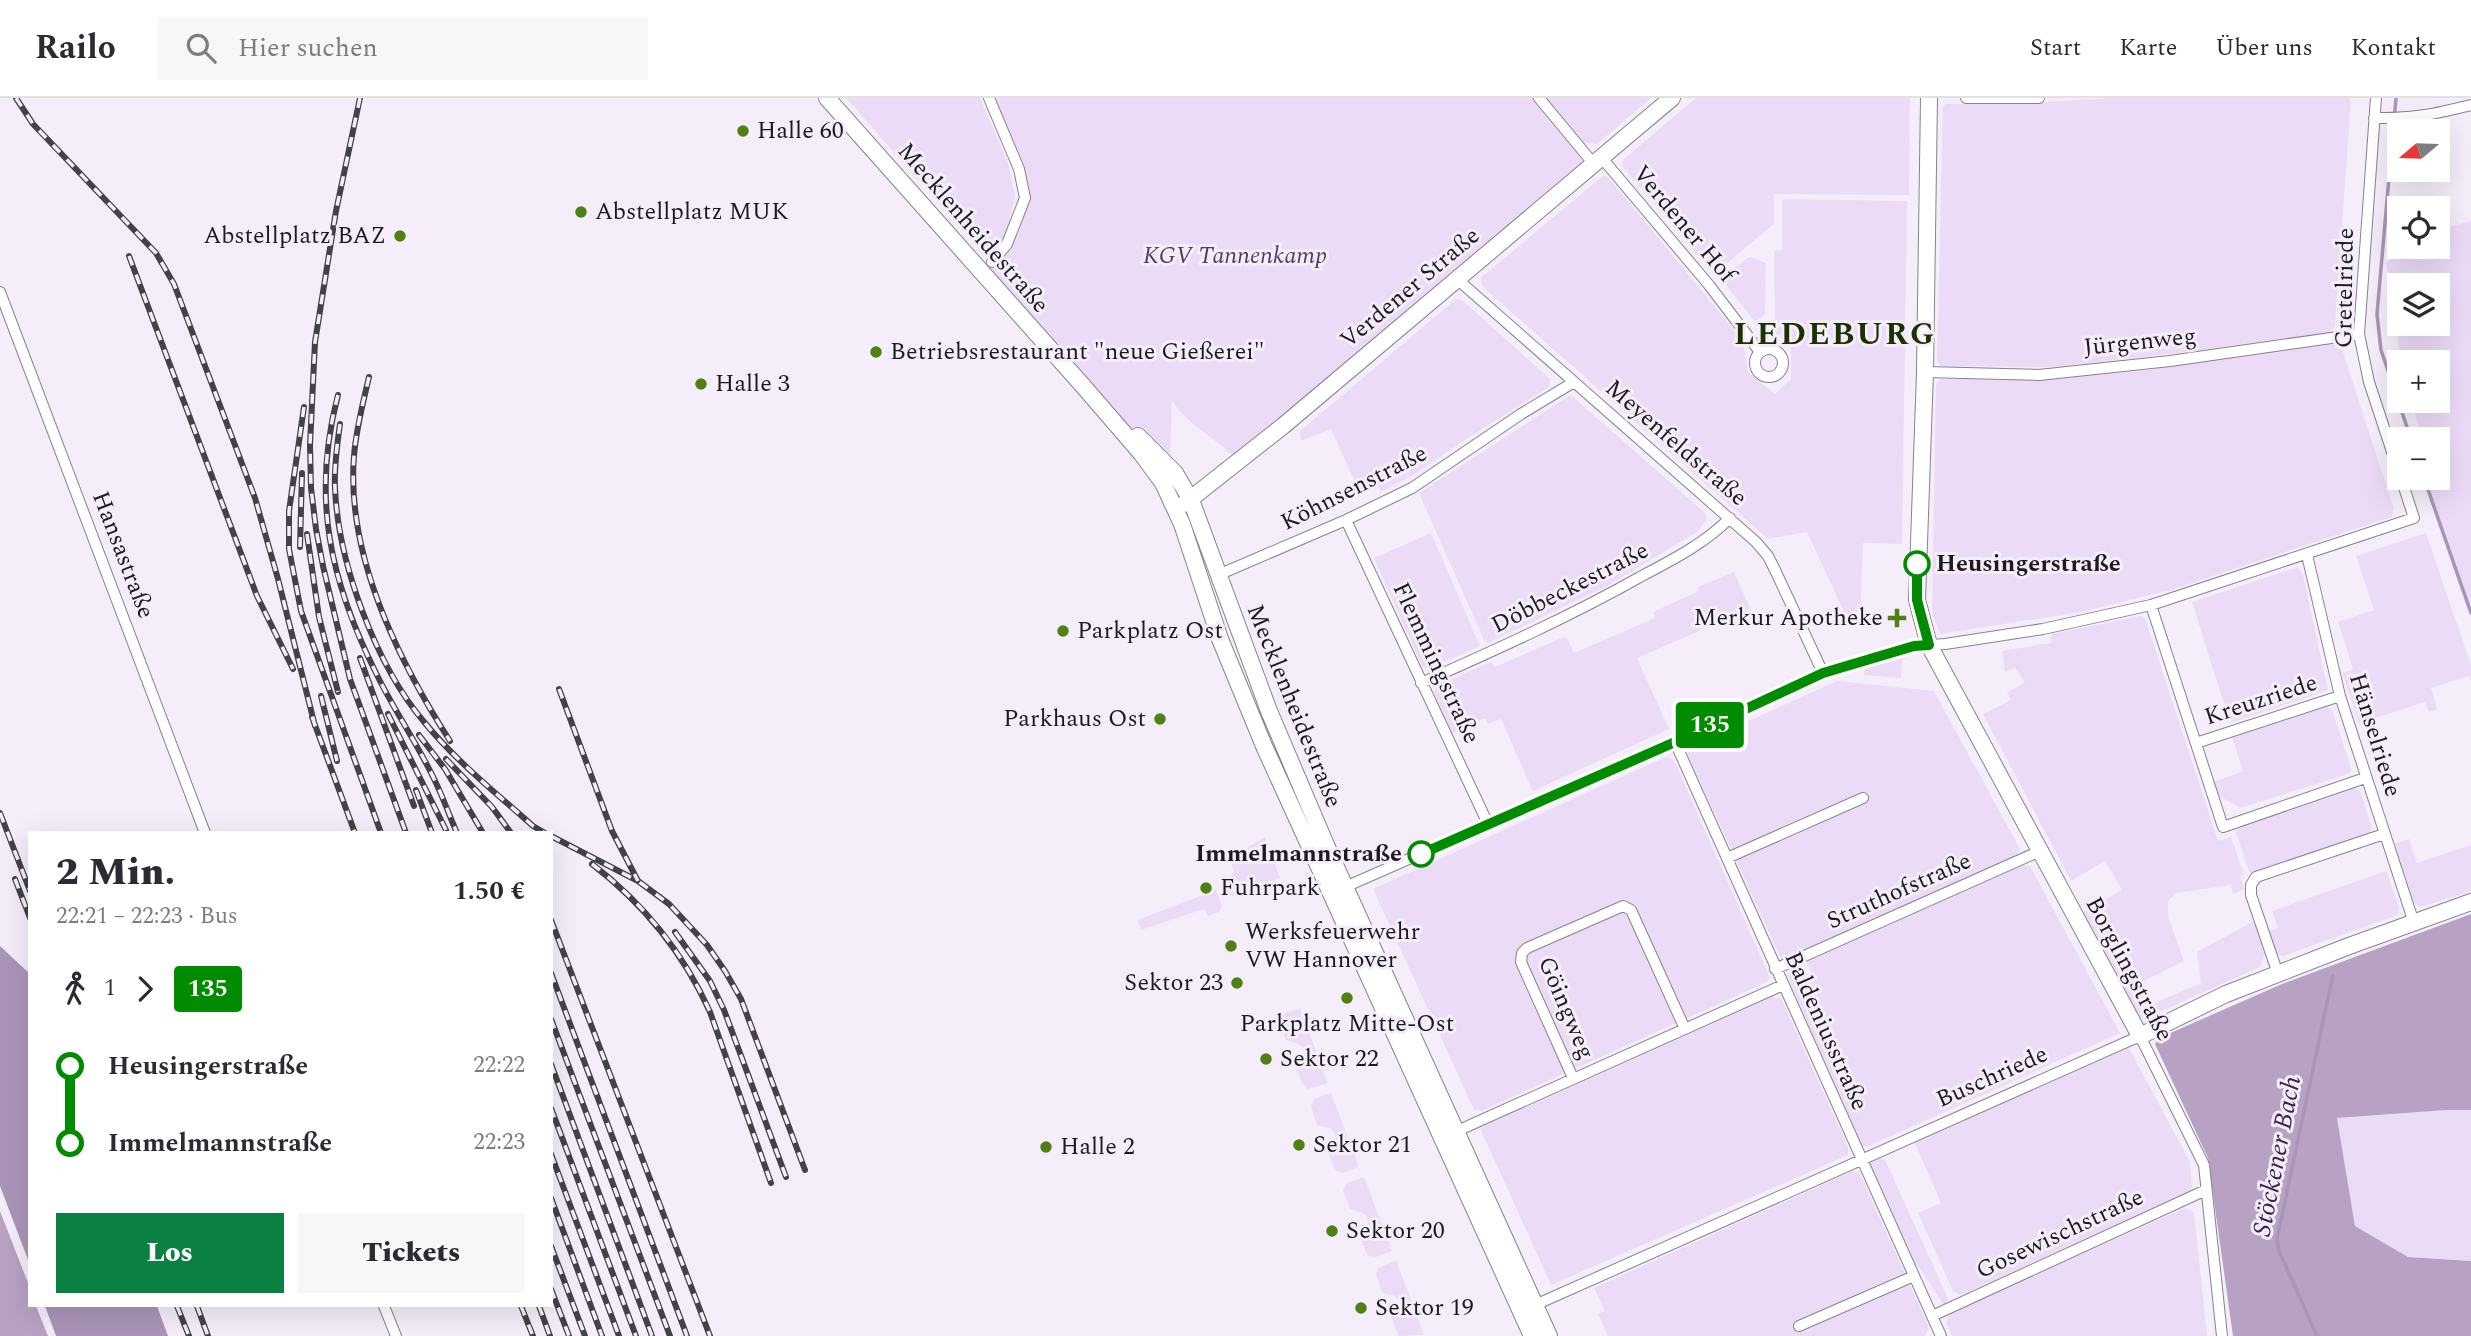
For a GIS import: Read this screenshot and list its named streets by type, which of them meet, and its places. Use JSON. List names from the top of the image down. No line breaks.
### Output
{"streets":{"main road":["Mecklenheidestraße","Verdener Straße","Borglingstraße","Buschriede"],"street":["Verdener Hof","Gretelriede","Jürgenweg","Meyenfeldstraße","Köhnsenstraße","Hansastraße","Döbbeckestraße","Flemmingstraße","Kreuzriede","Hänselriede","Struthofstraße","Göingweg","Baldeniusstraße","Gosewischstraße"]},"crossings":[["Verdener Hof","Verdener Straße"],["Mecklenheidestraße","Verdener Straße"],["Mecklenheidestraße","Köhnsenstraße"],["Mecklenheidestraße","Buschriede"],["Verdener Straße","Meyenfeldstraße"],["Gretelriede","Jürgenweg"],["Gretelriede","Hänselriede"],["Jürgenweg","Borglingstraße"],["Meyenfeldstraße","Köhnsenstraße"],["Meyenfeldstraße","Döbbeckestraße"],["Köhnsenstraße","Flemmingstraße"],["Döbbeckestraße","Flemmingstraße"],["Kreuzriede","Hänselriede"],["Hänselriede","Buschriede"],["Struthofstraße","Borglingstraße"],["Struthofstraße","Baldeniusstraße"],["Borglingstraße","Buschriede"],["Borglingstraße","Gosewischstraße"],["Baldeniusstraße","Buschriede"],["Baldeniusstraße","Gosewischstraße"]],"districts":["LEDEBURG"],"water":["Stöckener Bach"],"parks":["KGV Tannenkamp"],"places":{"other":["Halle 60","Abstellplatz MUK","Abstellplatz BAZ","Betriebsrestaurant \"neue Gießerei\"","Halle 3","Heusingerstraße","Parkplatz Ost","Parkhaus Ost","Immelmannstraße","Fuhrpark","Werksfeuerwehr VW Hannover","Sektor 23","Parkplatz Mitte-Ost","Sektor 22","Sektor 21","Halle 2","Sektor 20","Sektor 19"],"health":["Merkur Apotheke"]},"lines":["bus line 135"],"north":"left","page":{"header":"Railo","search":"Hier suchen","nav":["Start","Karte","Über uns","Kontakt"],"on_map":"135","map_buttons":["+","−"],"heading":["2 Min.","22:21 – 22:23 · Bus","1.50 €"],"legs":["1","135"],"list":[{"name":"Heusingerstraße","value":"22:22"},{"name":"Immelmannstraße","value":"22:23"}],"buttons":["Los","Tickets"]}}
